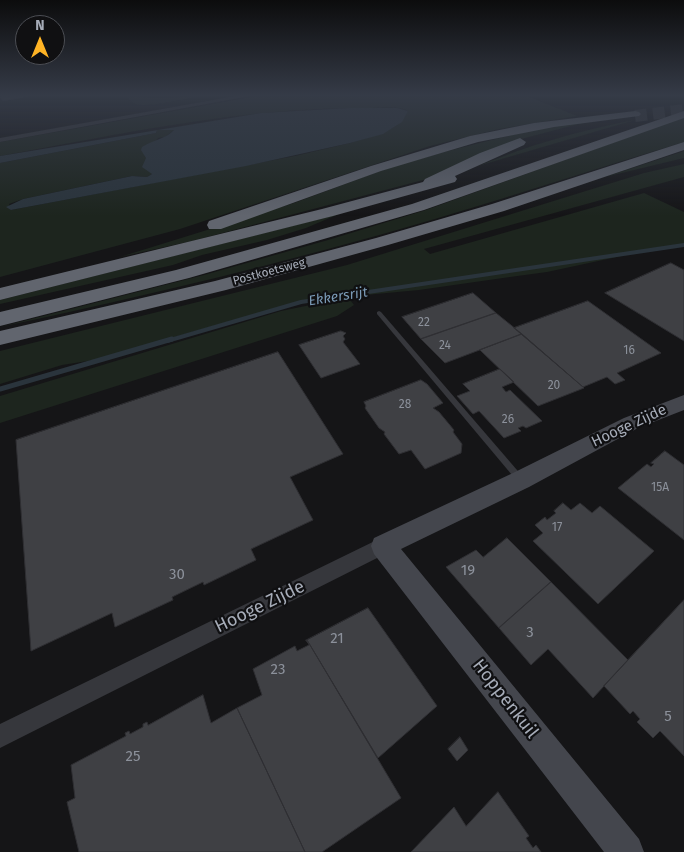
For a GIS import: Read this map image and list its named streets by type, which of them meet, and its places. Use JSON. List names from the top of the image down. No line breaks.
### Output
{"streets":{"highway":["Postkoetsweg"],"street":["Hooge Zijde","Hoppenkuil"]},"crossings":[["Hooge Zijde","Hoppenkuil"]],"water":["Ekkersrijt"],"house_numbers":["22","24","16","20","28","26","15A","17","19","30","3","21","23","5","25"],"north":"top"}
